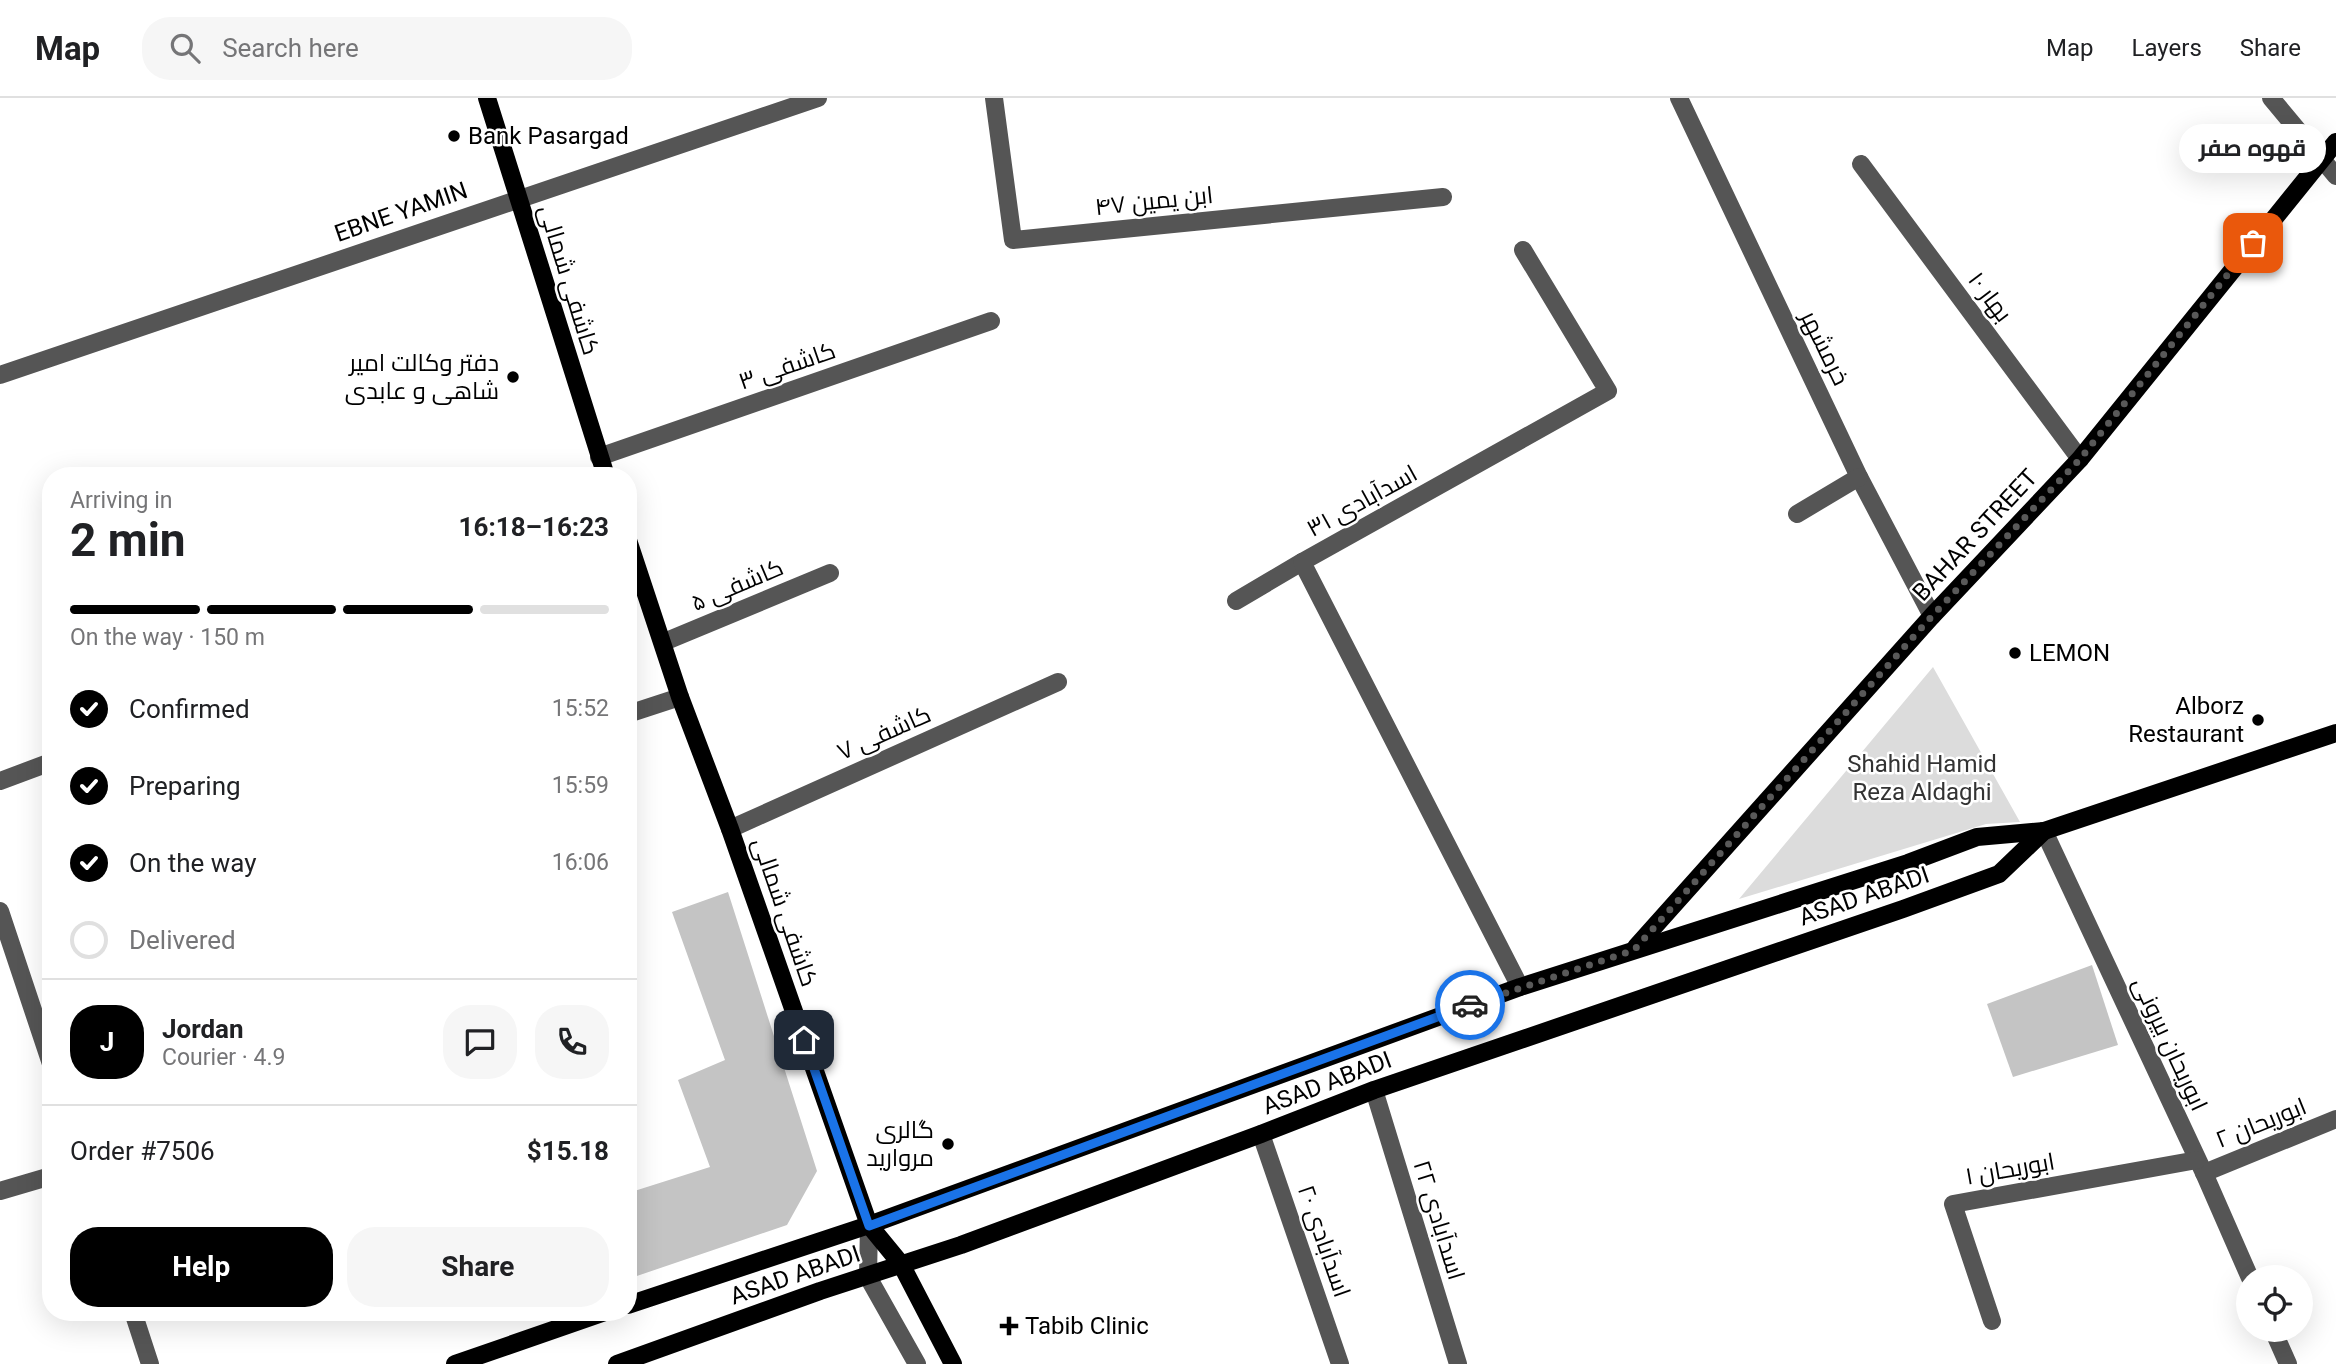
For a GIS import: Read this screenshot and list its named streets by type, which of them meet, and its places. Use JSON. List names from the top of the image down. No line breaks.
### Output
{"streets":{"main road":["کاشفی شمالی","BAHAR STREET","ASAD ABADI"],"street":["ابن یمین ۴۷","EBNE YAMIN","بهار ۱۰","خرمشهر","کاشفی ۳","اسدآبادی ۳۱","کاشفی ۵","کاشفی ۷","ابوریحان بیرونی","ابوریحان ۲","ابوریحان ۱","اسدآبادی ۲۲","اسدآبادی ۲۰"]},"crossings":[["EBNE YAMIN","کاشفی شمالی"],["کاشفی شمالی","کاشفی ۳"],["کاشفی شمالی","کاشفی ۵"],["کاشفی شمالی","کاشفی ۷"],["کاشفی شمالی","ASAD ABADI"],["بهار ۱۰","BAHAR STREET"],["خرمشهر","BAHAR STREET"],["اسدآبادی ۳۱","ASAD ABADI"],["BAHAR STREET","ASAD ABADI"],["ASAD ABADI","ابوریحان بیرونی"],["ASAD ABADI","اسدآبادی ۲۲"],["ASAD ABADI","اسدآبادی ۲۰"],["ابوریحان بیرونی","ابوریحان ۲"],["ابوریحان بیرونی","ابوریحان ۱"],["ابوریحان ۲","ابوریحان ۱"]],"parks":["Shahid Hamid Reza Aldaghi"],"places":{"other":["Bank Pasargad","قهوه صفر","دفتر وکالت امیر شاهی و عابدی","LEMON","Alborz Restaurant","گالری مروارید"],"health":["Tabib Clinic"]},"page":{"header":"Map","search":"Search here","nav":["Map","Layers","Share"],"bubble":"قهوه صفر","heading":["2 min","Arriving in","16:18–16:23"],"panel":["Jordan","Courier · 4.9","Order #7506","$15.18"],"bar":"On the way · 150 m","list":[["Confirmed","15:52"],["Preparing","15:59"],["On the way","16:06"],"Delivered"],"round":"J","buttons":["Help","Share"]}}
